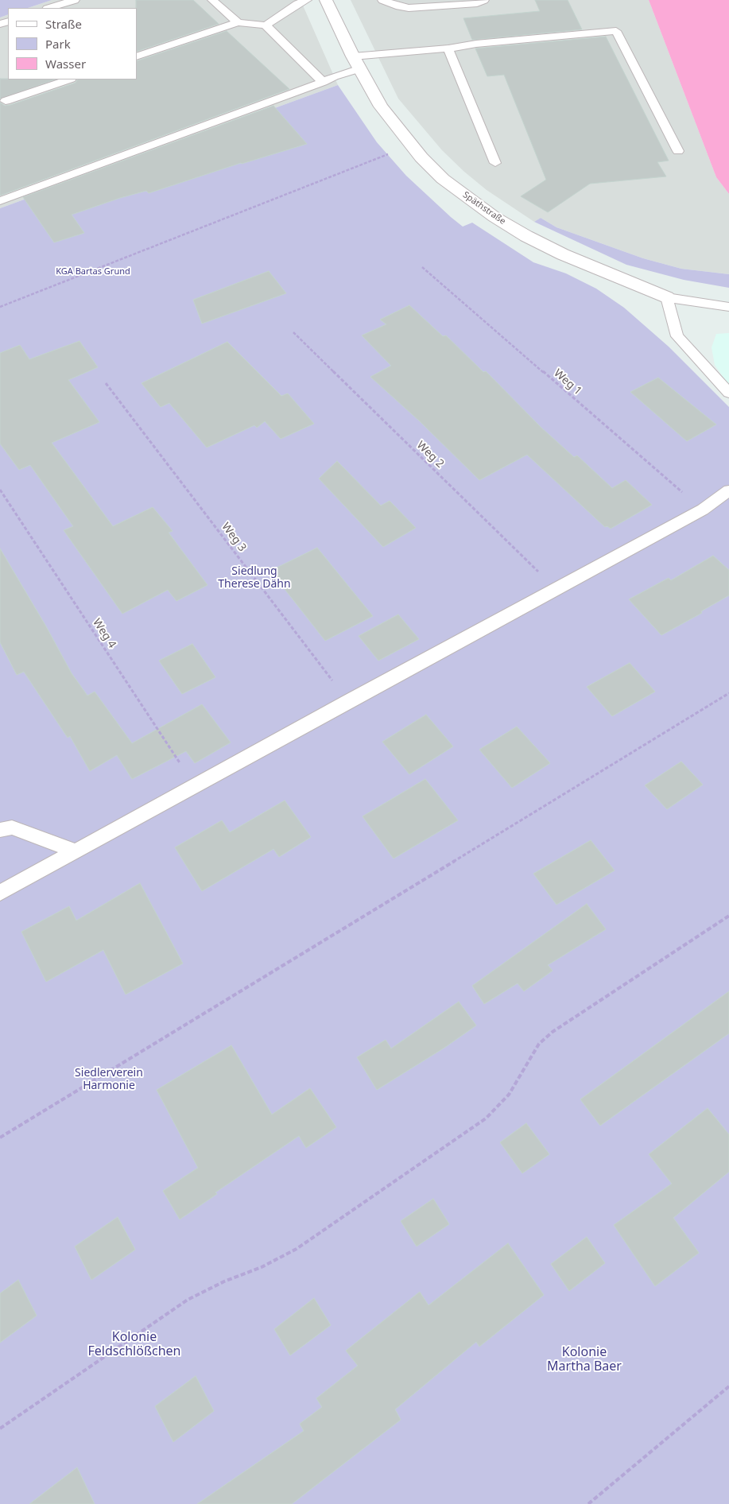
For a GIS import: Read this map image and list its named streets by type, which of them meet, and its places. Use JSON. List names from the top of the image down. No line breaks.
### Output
{"streets":{"street":["Späthstraße"],"path":["Weg 1","Weg 2","Weg 3","Weg 4"]},"parks":["KGA Bartas Grund","Siedlung Therese Dähn","Siedlerverein Harmonie","Kolonie Feldschlößchen","Kolonie Martha Baer"],"legend":["Straße","Park","Wasser"]}
